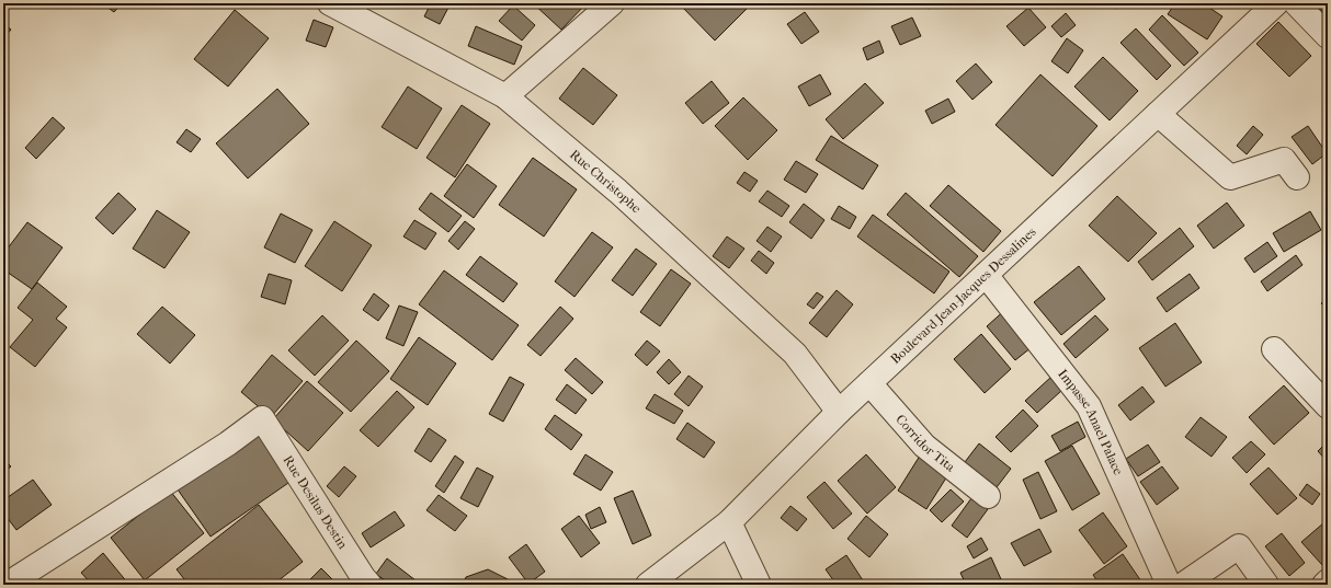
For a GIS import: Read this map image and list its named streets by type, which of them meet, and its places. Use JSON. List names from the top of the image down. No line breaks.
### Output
{"streets":{"street":["Rue Christophe","Boulevard Jean-Jacques Dessalines","Impasse Anael Palace","Corridor Tita","Rue Desilus Destin"]},"crossings":[["Rue Christophe","Boulevard Jean-Jacques Dessalines"],["Boulevard Jean-Jacques Dessalines","Impasse Anael Palace"],["Boulevard Jean-Jacques Dessalines","Corridor Tita"]]}
